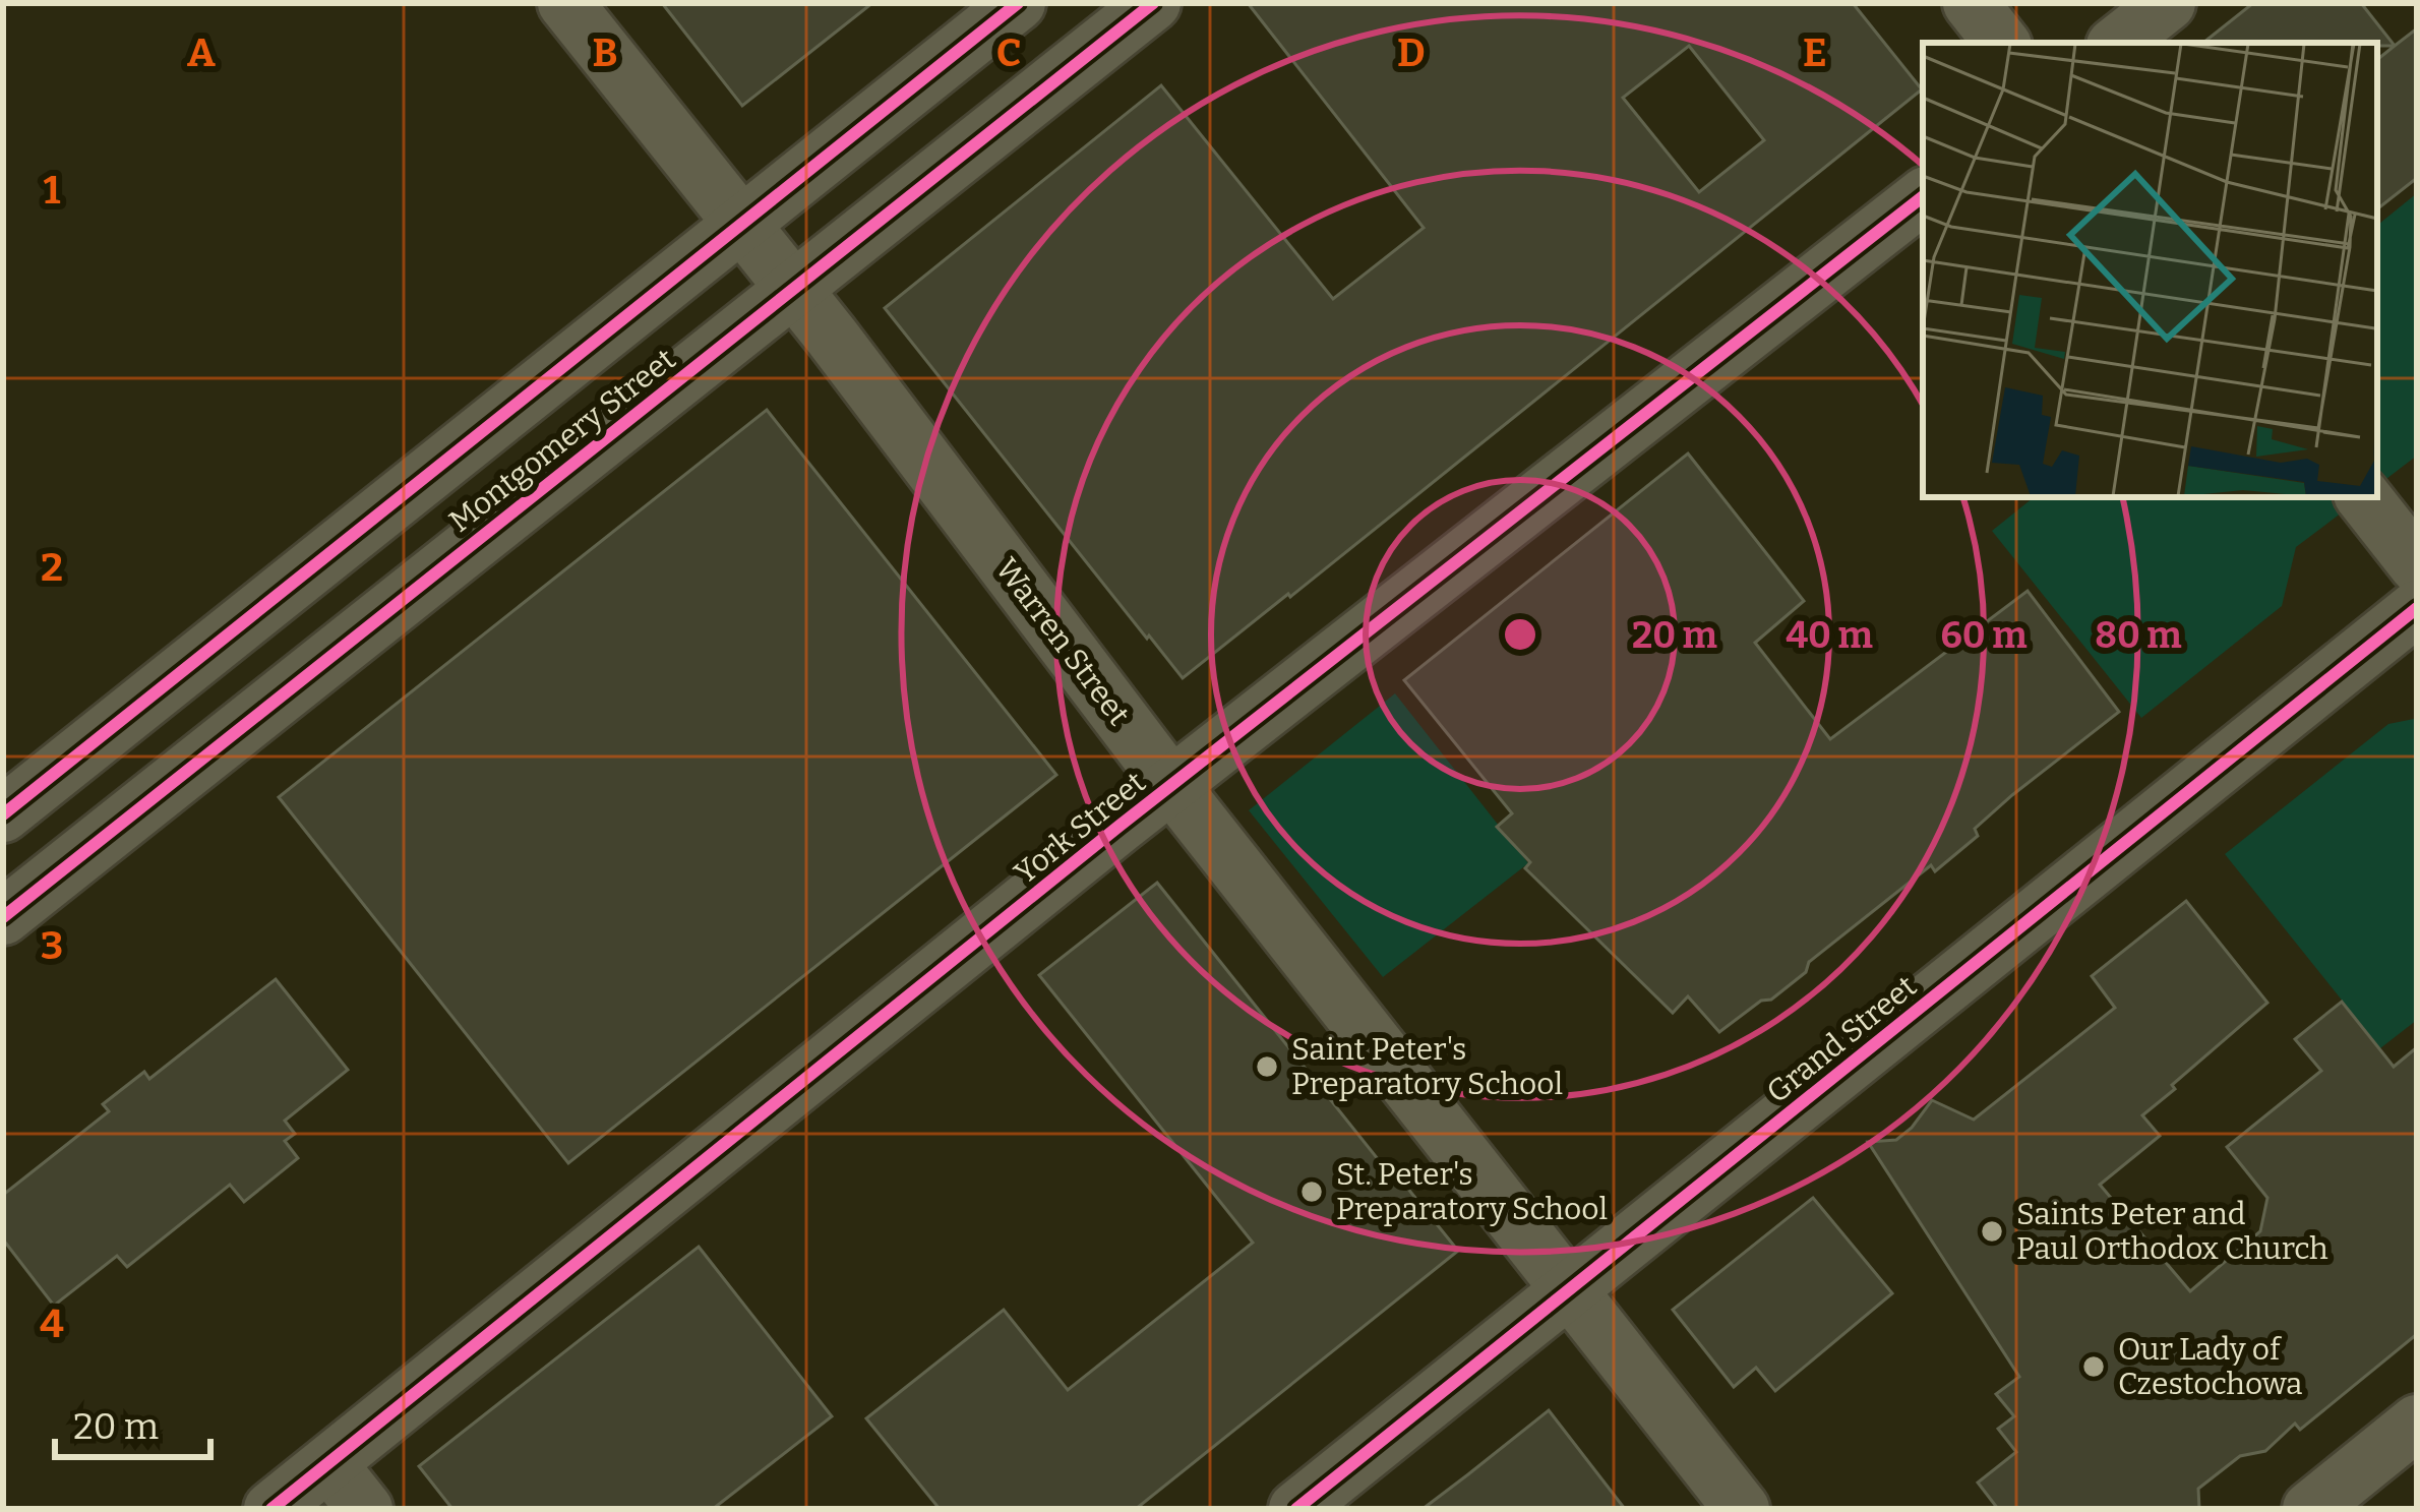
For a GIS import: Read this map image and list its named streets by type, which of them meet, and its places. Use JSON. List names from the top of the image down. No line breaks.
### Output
{"streets":{"street":["Montgomery Street","Warren Street","York Street","Grand Street"]},"crossings":[["Montgomery Street","Warren Street"],["Warren Street","York Street"],["Warren Street","Grand Street"]],"places":["Saint Peter's Preparatory School","St. Peter's Preparatory School","Saints Peter and Paul Orthodox Church","Our Lady of Czestochowa"],"scale_bar":"20 m","grid":{"columns":["A","B","C","D","E"],"rows":["1","2","3","4"]},"rings":["20 m","40 m","60 m","80 m"]}
